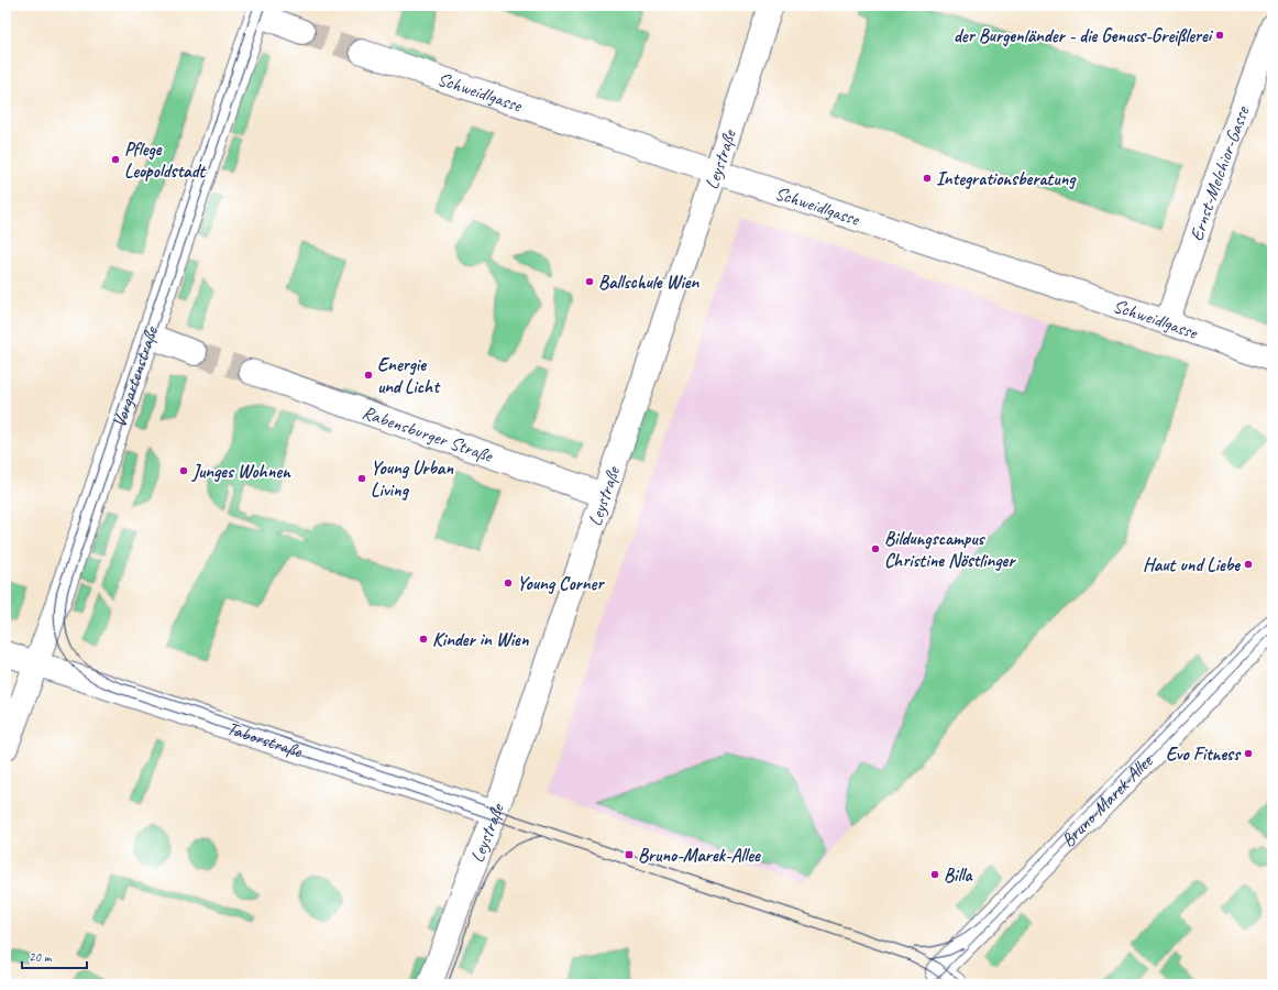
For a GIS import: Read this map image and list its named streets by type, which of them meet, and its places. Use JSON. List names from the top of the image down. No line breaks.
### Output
{"streets":{"street":["Schweidlgasse","Leystraße","Ernst-Melchior-Gasse","Vorgartenstraße","Rabensburger Straße","Taborstraße","Bruno-Marek-Allee"]},"crossings":[["Schweidlgasse","Leystraße"],["Schweidlgasse","Ernst-Melchior-Gasse"],["Leystraße","Rabensburger Straße"],["Leystraße","Taborstraße"],["Vorgartenstraße","Taborstraße"]],"places":{"other":["der Burgenländer - die Genuss-Greißlerei","Pflege Leopoldstadt","Integrationsberatung","Ballschule Wien","Energie und Licht","Junges Wohnen","Young Urban Living","Bildungscampus Christine Nöstlinger","Haut und Liebe","Young Corner","Kinder in Wien","Evo Fitness","Billa"],"transit":["Bruno-Marek-Allee"]},"scale_bar":"20 m"}
